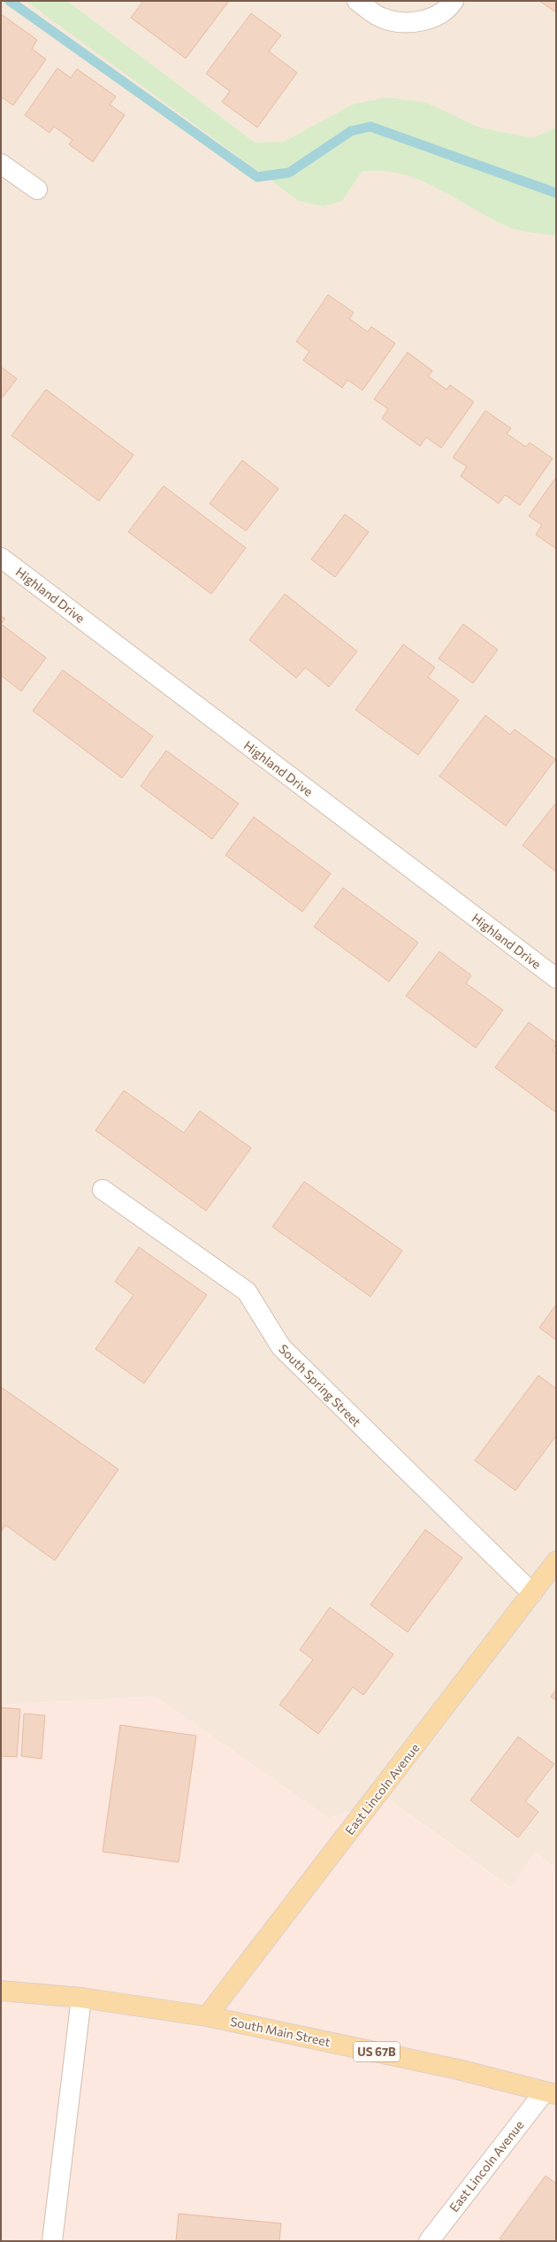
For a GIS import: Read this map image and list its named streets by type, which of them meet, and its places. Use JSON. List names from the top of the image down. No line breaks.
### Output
{"streets":{"main road":["East Lincoln Avenue","South Main Street","US 67B"],"street":["Highland Drive","South Spring Street"]},"crossings":[["South Spring Street","East Lincoln Avenue"],["East Lincoln Avenue","South Main Street"]]}
